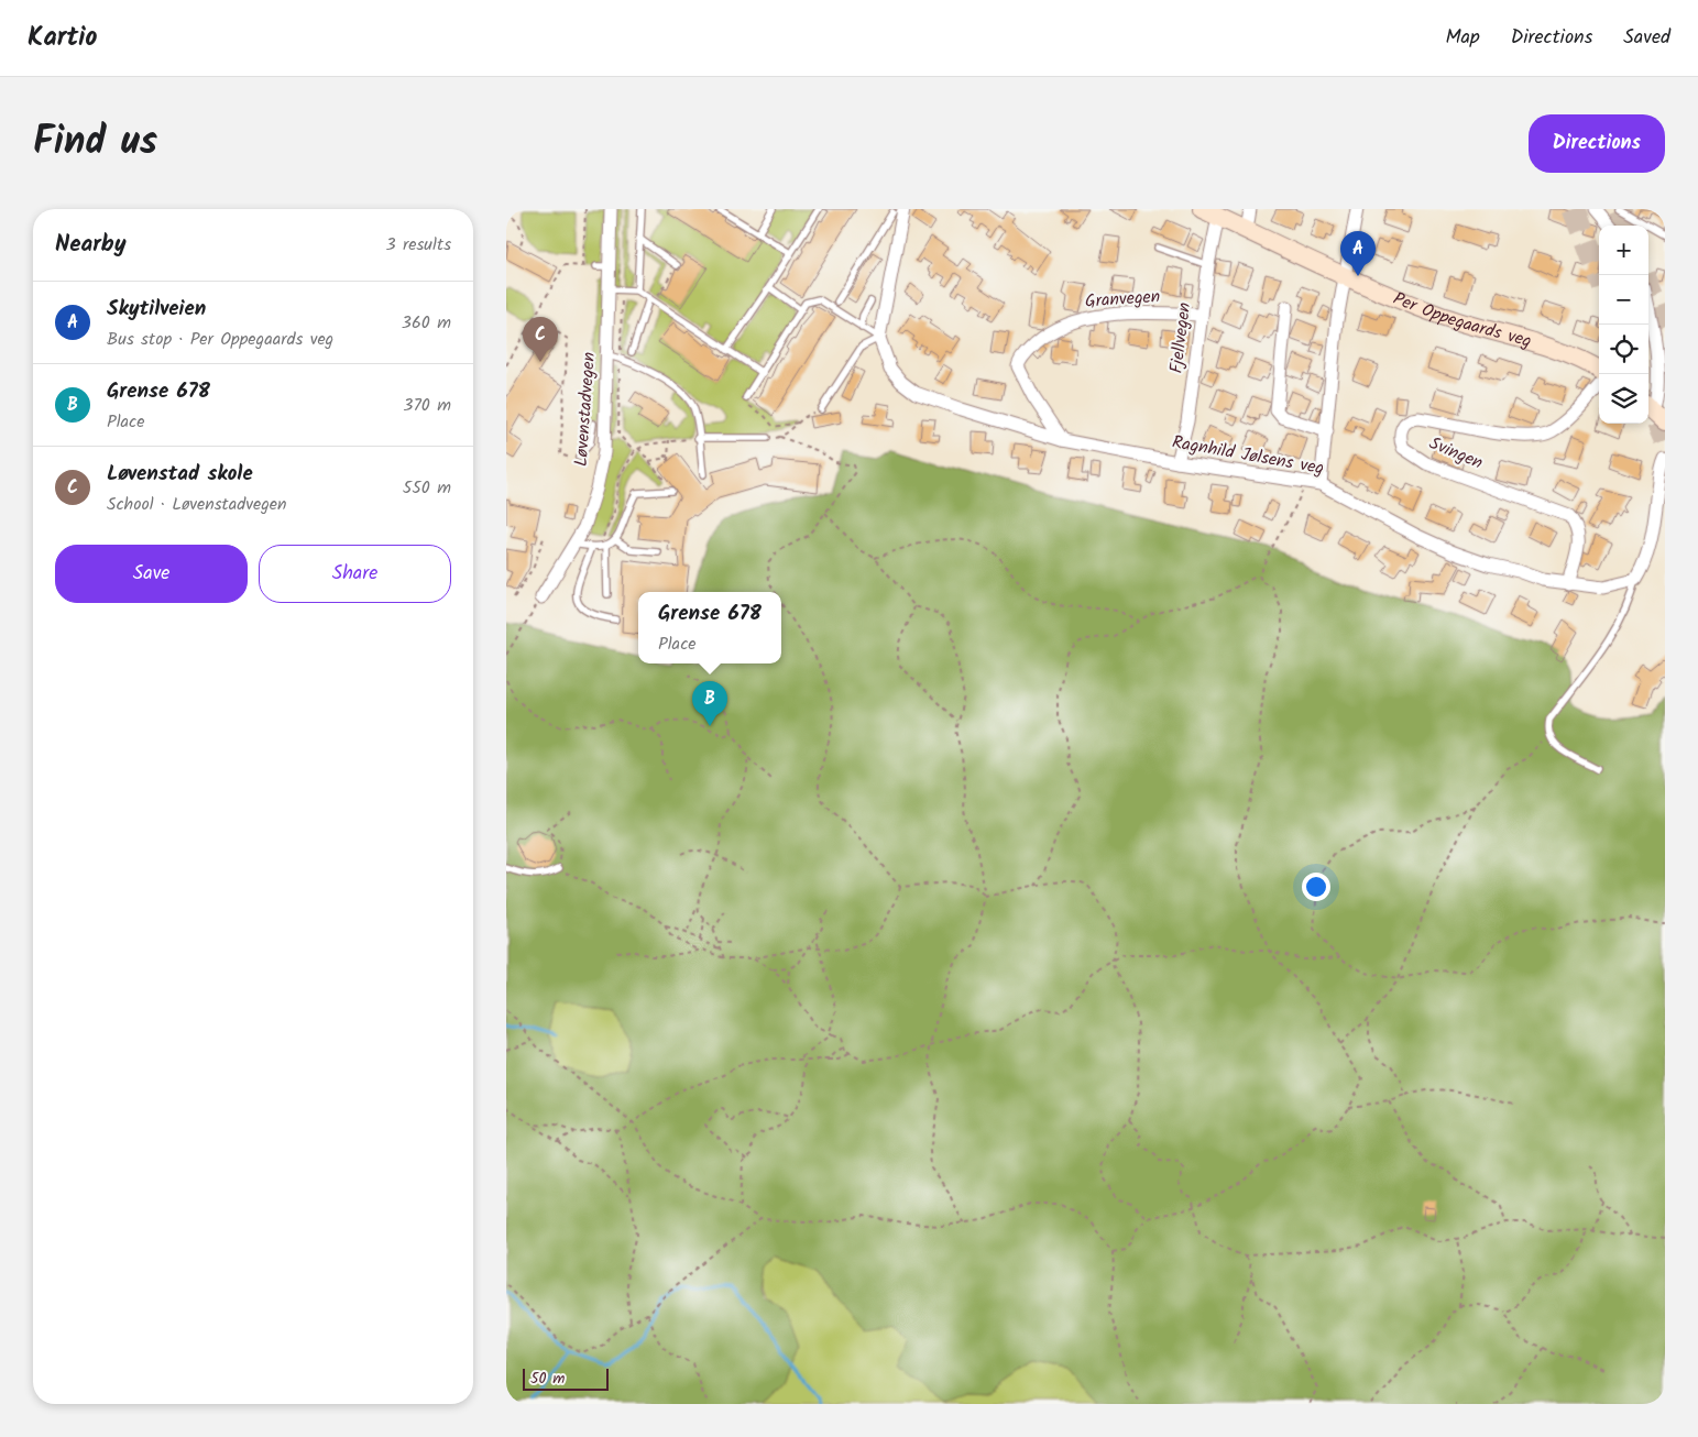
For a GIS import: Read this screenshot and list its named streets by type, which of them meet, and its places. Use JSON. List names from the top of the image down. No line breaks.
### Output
{"streets":{"street":["Granvegen","Per Oppegaards veg","Fjellvegen","Løvenstadvegen","Svingen","Ragnhild Jølsens veg"]},"crossings":[["Granvegen","Fjellvegen"],["Granvegen","Ragnhild Jølsens veg"],["Per Oppegaards veg","Fjellvegen"],["Fjellvegen","Ragnhild Jølsens veg"],["Svingen","Ragnhild Jølsens veg"]],"scale_bar":"50 m","page":{"header":"Kartio","nav":["Map","Directions","Saved"],"title":"Find us","buttons":["Directions",["Save","Share"]],"heading":["Nearby","3 results"],"map_buttons":["+","−"],"pins":["A","C","B"],"list":[{"mark":"A","name":"Skytilveien","note":"Bus stop · Per Oppegaards veg","value":"360 m"},{"mark":"B","name":"Grense 678","note":"Place","value":"370 m"},{"mark":"C","name":"Løvenstad skole","note":"School · Løvenstadvegen","value":"550 m"}],"popup":["Grense 678","Place"],"scale":"50 m"}}
